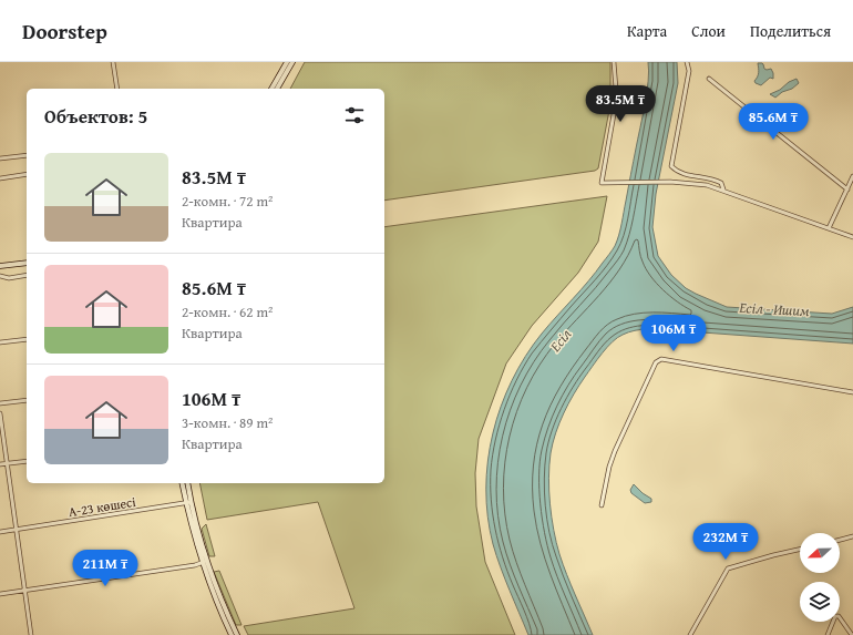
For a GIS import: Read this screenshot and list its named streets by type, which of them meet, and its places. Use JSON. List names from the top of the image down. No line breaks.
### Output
{"streets":{"street":["А-23 көшесі"]},"water":["Есіл - Ишим","Есіл"],"north":"left","page":{"header":"Doorstep","nav":["Карта","Слои","Поделиться"],"price":["83.5M ₸","85.6M ₸","106M ₸","232M ₸","211M ₸"],"heading":"Объектов: 5","list":[{"name":"83.5M ₸","note":"2-комн. · 72 m² · Квартира"},{"name":"85.6M ₸","note":"2-комн. · 62 m² · Квартира"},{"name":"106M ₸","note":"3-комн. · 89 m² · Квартира"}]}}
